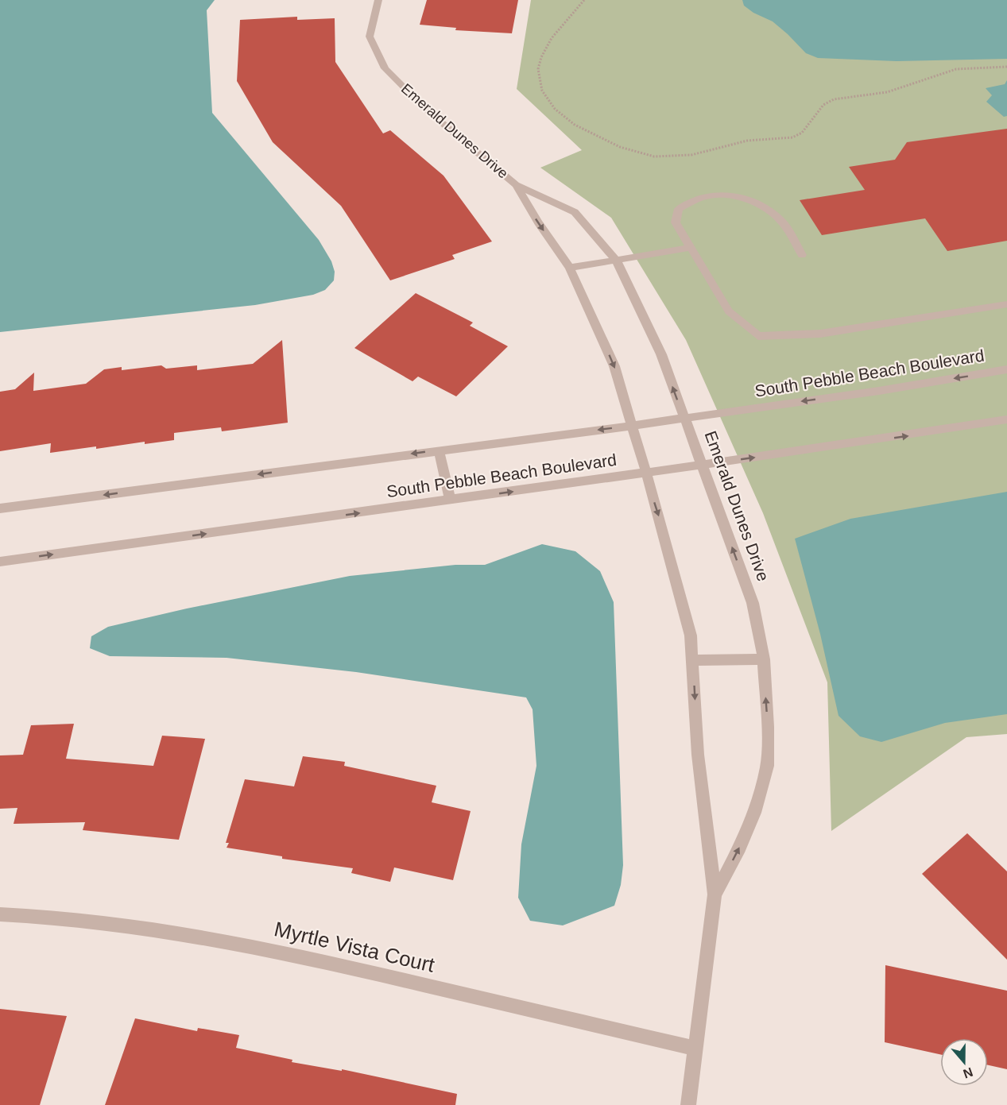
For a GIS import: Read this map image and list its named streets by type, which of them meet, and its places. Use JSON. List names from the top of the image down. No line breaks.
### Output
{"streets":{"street":["Emerald Dunes Drive","South Pebble Beach Boulevard","Myrtle Vista Court"]},"crossings":[["Emerald Dunes Drive","South Pebble Beach Boulevard"],["Emerald Dunes Drive","Myrtle Vista Court"]],"north":"bottom"}
